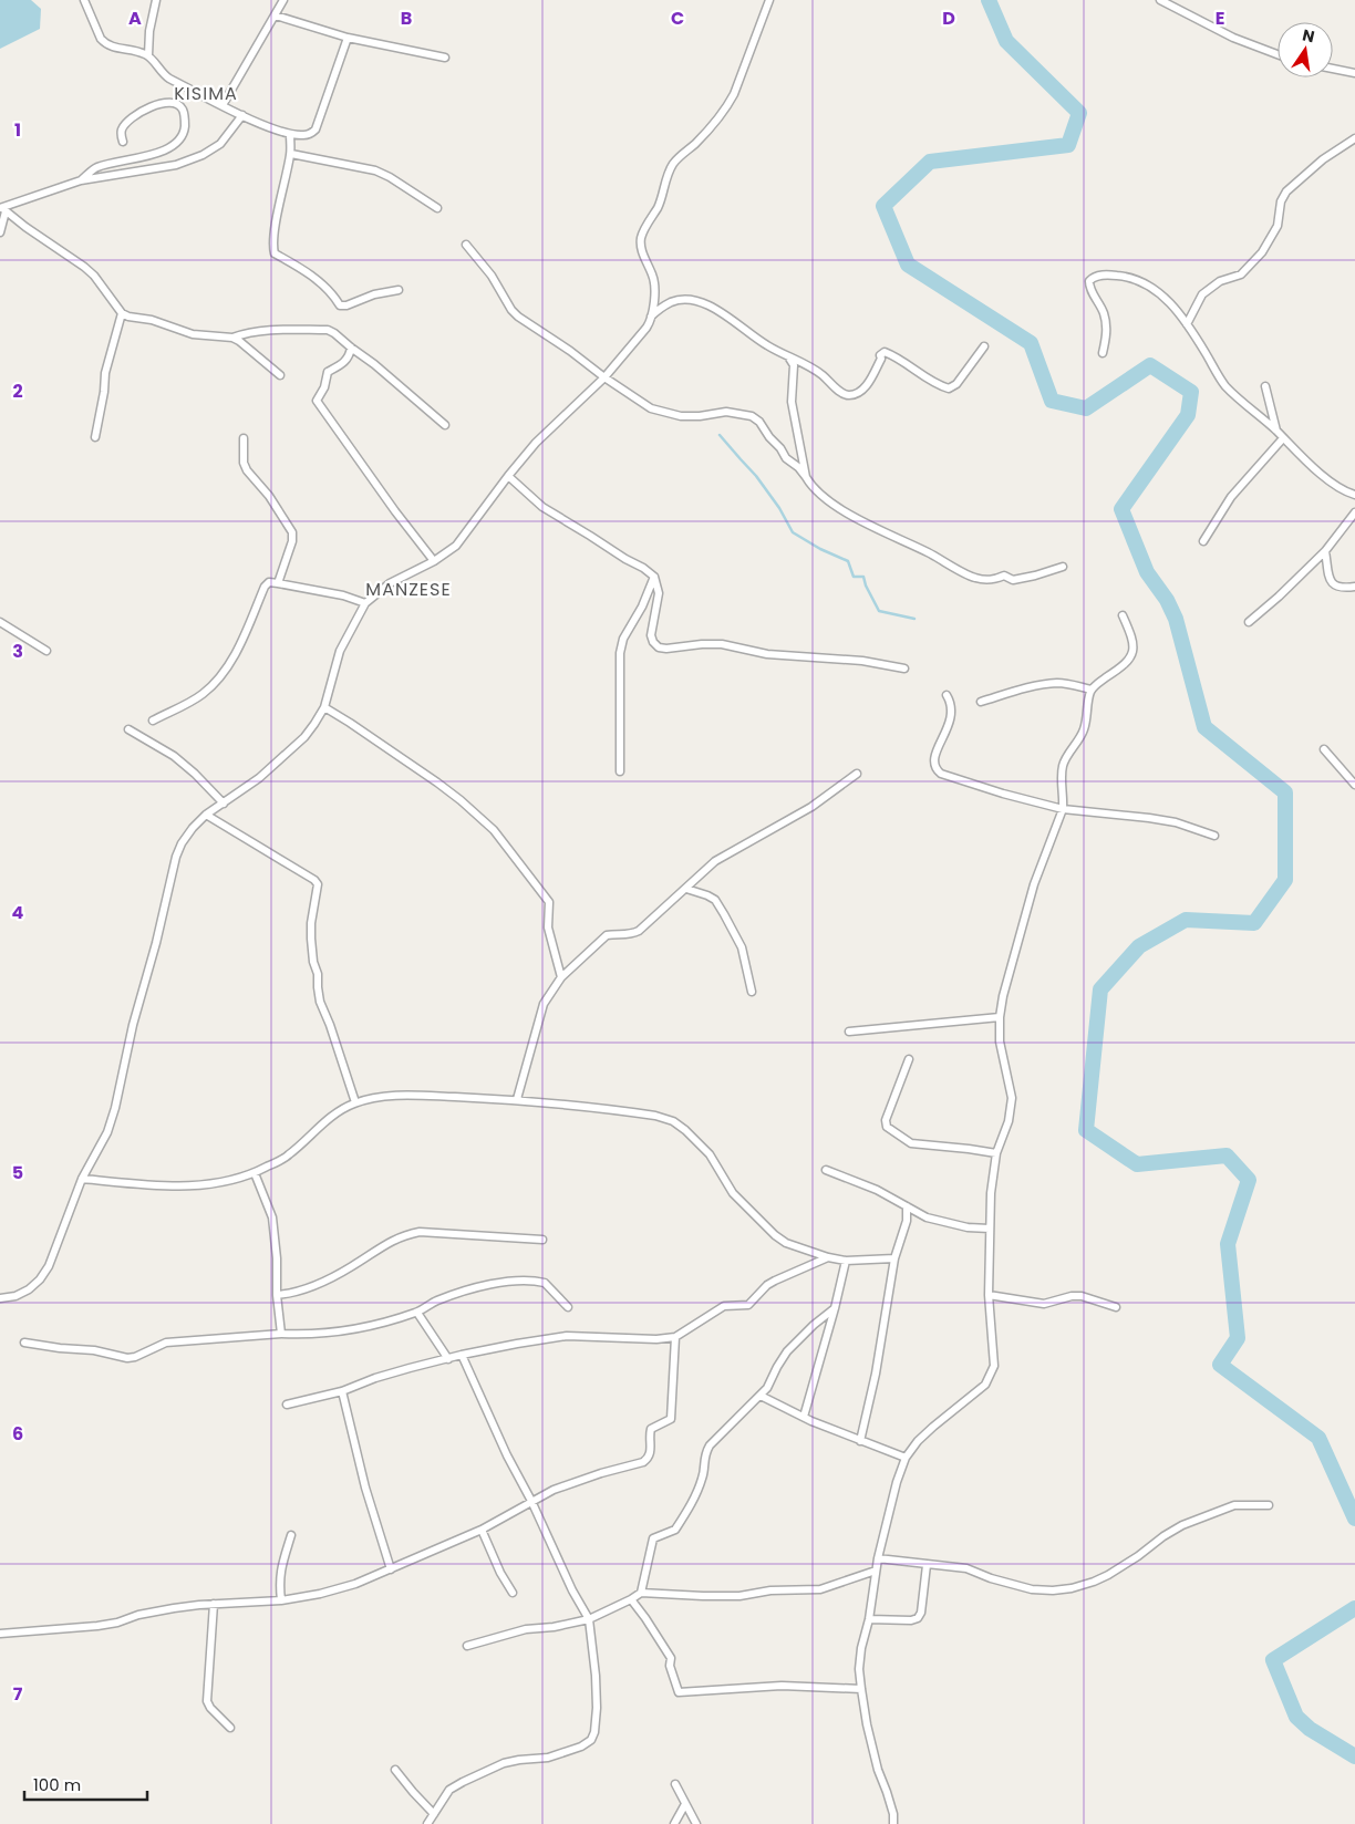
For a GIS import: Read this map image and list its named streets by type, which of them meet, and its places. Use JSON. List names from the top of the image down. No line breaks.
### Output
{"districts":["KISIMA","MANZESE"],"scale_bar":"100 m","north":"top","grid":{"columns":["A","B","C","D","E"],"rows":["1","2","3","4","5","6","7"]}}
